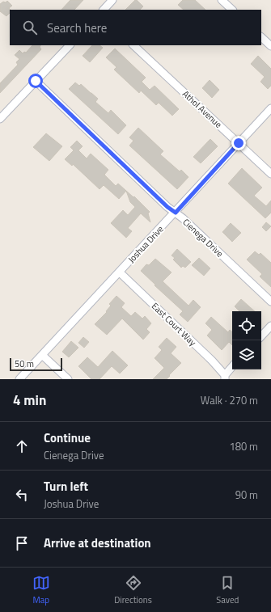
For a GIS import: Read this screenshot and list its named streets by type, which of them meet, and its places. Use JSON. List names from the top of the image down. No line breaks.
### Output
{"streets":{"street":["Athol Avenue","Cienega Drive","Joshua Drive","East Court Way"]},"crossings":[["Athol Avenue","Joshua Drive"],["Cienega Drive","Joshua Drive"],["Joshua Drive","East Court Way"]],"scale_bar":"50 m","page":{"search":"Search here","scale":"50 m","heading":["4 min","Walk · 270 m"],"list":[["Continue","Cienega Drive","180 m"],["Turn left","Joshua Drive","90 m"],"Arrive at destination"],"nav":["Map","Directions","Saved"]}}
